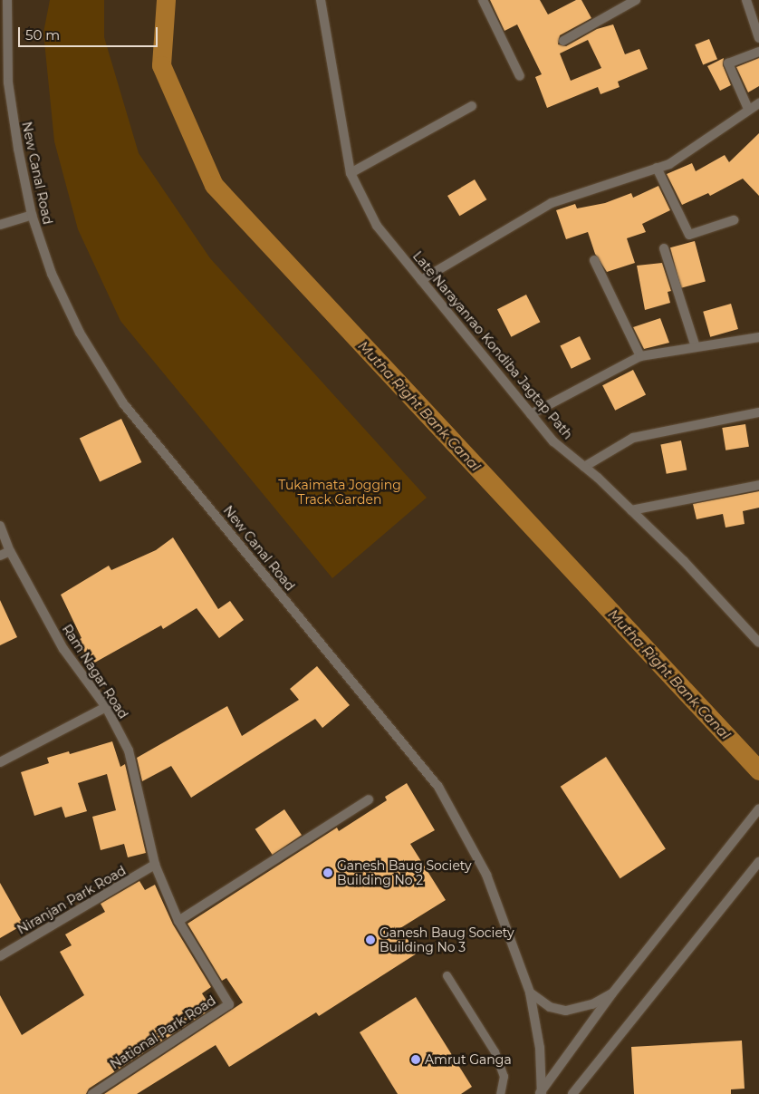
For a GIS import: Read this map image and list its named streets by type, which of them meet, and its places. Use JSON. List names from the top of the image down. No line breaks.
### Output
{"streets":{"street":["New Canal Road","Late Narayanrao Kondiba Jagtap Path","Ram Nagar Road","Niranjan Park Road","National Park Road"]},"crossings":[["Ram Nagar Road","Niranjan Park Road"],["Ram Nagar Road","National Park Road"],["Niranjan Park Road","National Park Road"]],"water":["Mutha Right Bank Canal"],"parks":["Tukaimata Jogging Track Garden"],"places":["Ganesh Baug Society Building No 2","Ganesh Baug Society Building No 3","Amrut Ganga"],"scale_bar":"50 m"}
